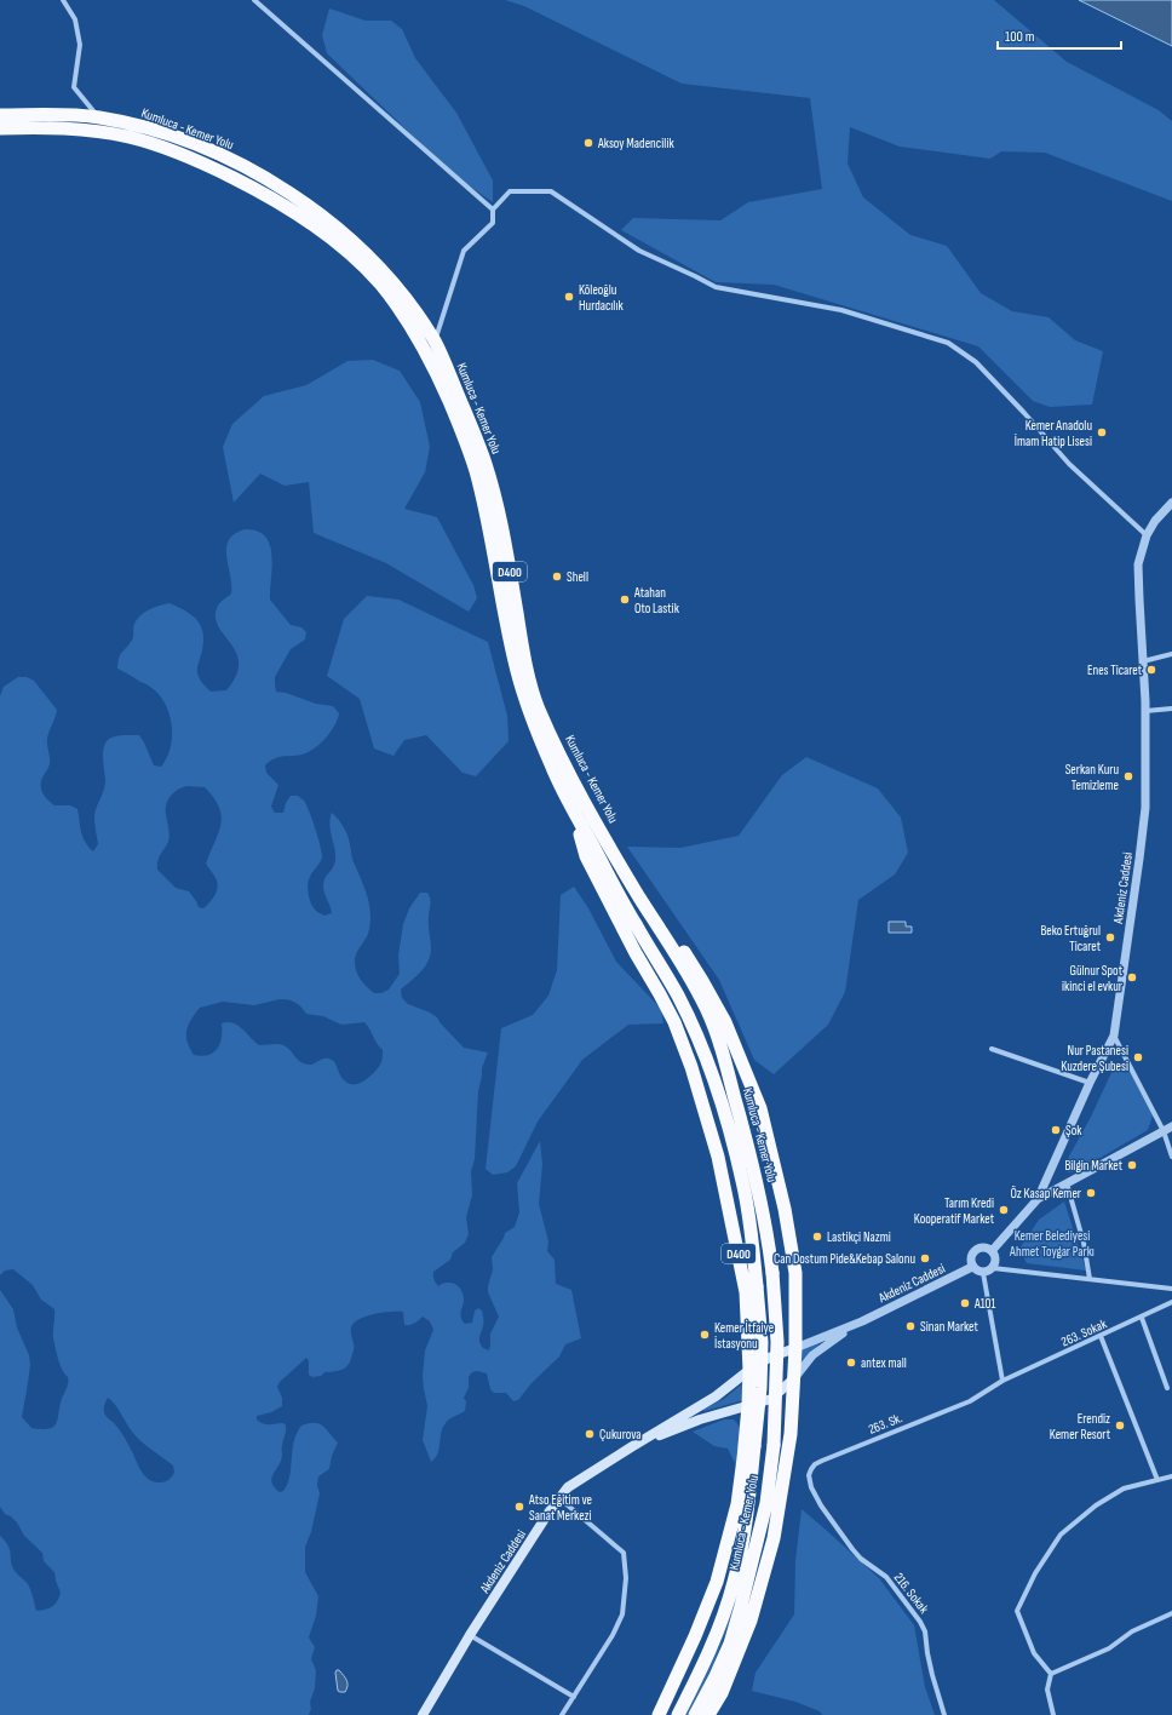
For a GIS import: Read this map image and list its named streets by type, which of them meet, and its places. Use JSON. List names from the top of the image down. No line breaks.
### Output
{"streets":{"highway":["Kumluca - Kemer Yolu","D400"],"main road":["Akdeniz Caddesi"],"street":["263. Sokak","263. Sk.","216. Sokak"]},"crossings":[["Kumluca - Kemer Yolu","Akdeniz Caddesi"],["263. Sokak","263. Sk."],["263. Sk.","216. Sokak"]],"parks":["Kemer Belediyesi Ahmet Toygar Parkı"],"places":["Aksoy Madencilik","Köleoğlu Hurdacılık","Kemer Anadolu İmam Hatip Lisesi","Shell","Atahan Oto Lastik","Enes Ticaret","Serkan Kuru Temizleme","Beko Ertuğrul Ticaret","Gülnur Spot ikinci el evkur","Nur Pastanesi Kuzdere Şubesi","Şok","Bilgin Market","Öz Kasap Kemer","Tarım Kredi Kooperatif Market","Lastikçi Nazmi","Can Dostum Pide&Kebap Salonu","A101","Sinan Market","Kemer İtfaiye İstasyonu","antex mall","Erendiz Kemer Resort","Çukurova","Atso Eğitim ve Sanat Merkezi"],"scale_bar":"100 m"}
